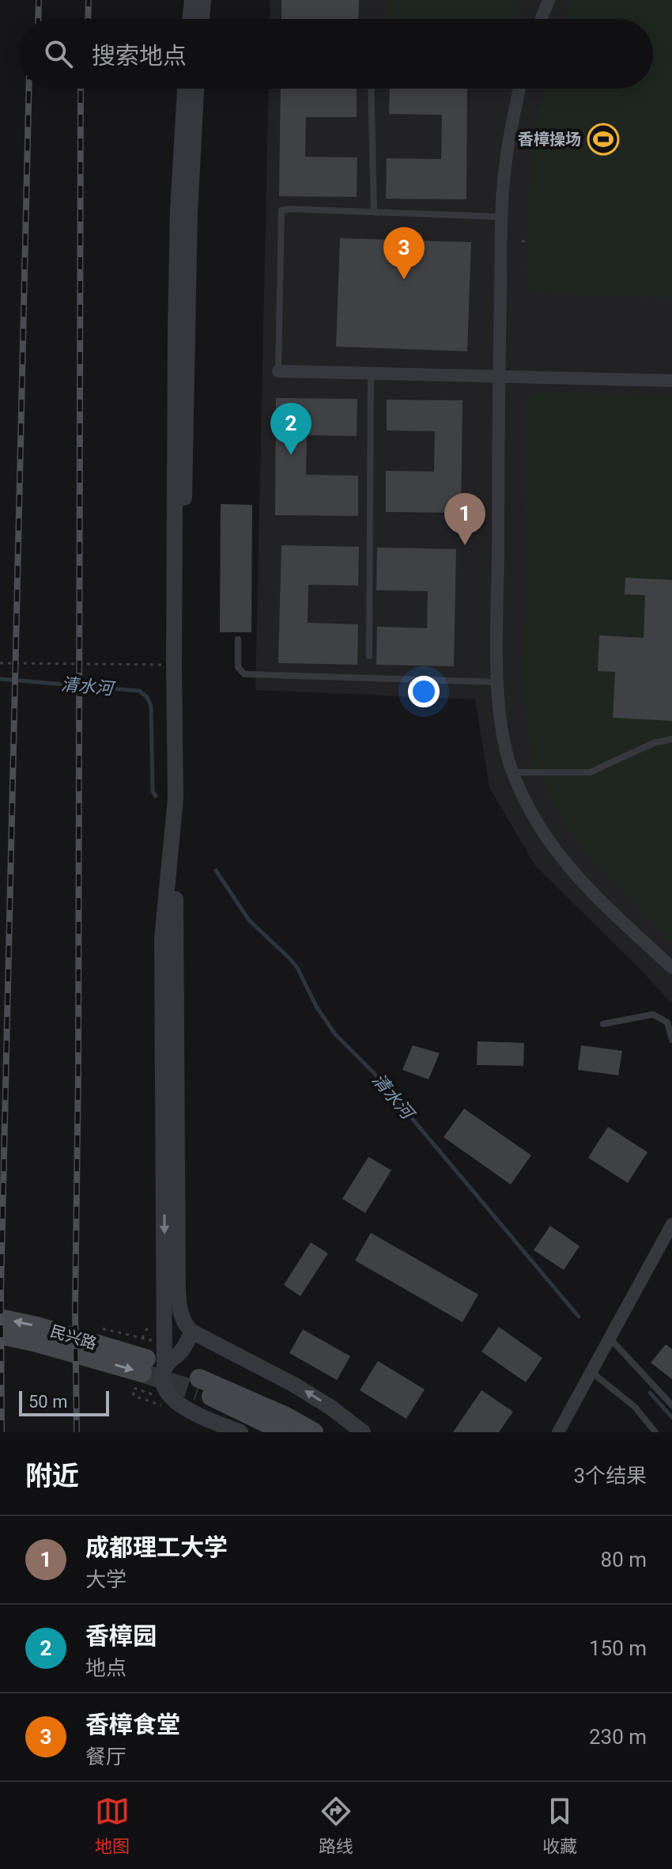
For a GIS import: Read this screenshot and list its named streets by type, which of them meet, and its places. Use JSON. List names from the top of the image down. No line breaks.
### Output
{"streets":{"main road":["民兴路"]},"water":["清水河"],"places":{"sports":["香樟操场"]},"scale_bar":"50 m","page":{"search":"搜索地点","pins":["3","2","1"],"scale":"50 m","heading":["附近","3个结果"],"list":[{"mark":"1","name":"成都理工大学","note":"大学","value":"80 m"},{"mark":"2","name":"香樟园","note":"地点","value":"150 m"},{"mark":"3","name":"香樟食堂","note":"餐厅","value":"230 m"}],"nav":["地图","路线","收藏"]}}
